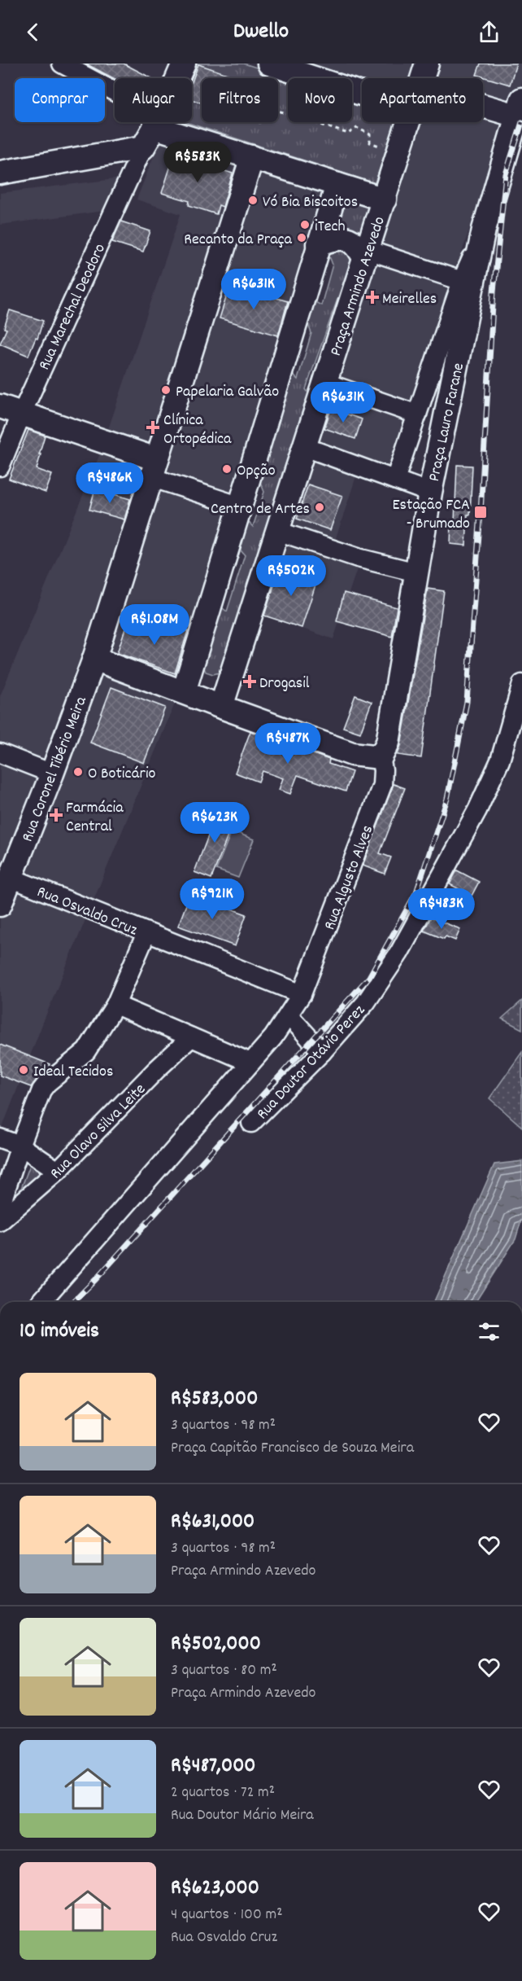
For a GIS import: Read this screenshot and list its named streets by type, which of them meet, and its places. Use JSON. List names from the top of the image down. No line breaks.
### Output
{"streets":{"main road":["Praça Armindo Azevedo","Praça Lauro Farane","Rua Coronel Tibério Meira"],"street":["Rua Marechal Deodoro","Rua Algusto Alves","Rua Osvaldo Cruz","Rua Doutor Otávio Perez","Rua Olavo Silva Leite"]},"crossings":[["Praça Lauro Farane","Rua Algusto Alves"],["Rua Coronel Tibério Meira","Rua Osvaldo Cruz"],["Rua Algusto Alves","Rua Osvaldo Cruz"]],"places":{"other":["Vó Bia Biscoitos","iTech","Recanto da Praça","Papelaria Galvão","Opção","Centro de Artes","O Boticário","Ideal Tecidos"],"health":["Meirelles","Clínica Ortopédica","Drogasil","Farmácia Central"],"transit":["Estação FCA - Brumado"]},"page":{"header":"Dwello","chip":["Comprar","Alugar","Filtros","Novo","Apartamento"],"price":["R$583K","R$631K","R$631K","R$486K","R$502K","R$1.08M","R$487K","R$623K","R$921K","R$483K"],"heading":"10 imóveis","list":[{"name":"R$583,000","note":"3 quartos · 98 m² · Praça Capitão Francisco de Souza Meira"},{"name":"R$631,000","note":"3 quartos · 98 m² · Praça Armindo Azevedo"},{"name":"R$502,000","note":"3 quartos · 80 m² · Praça Armindo Azevedo"},{"name":"R$487,000","note":"2 quartos · 72 m² · Rua Doutor Mário Meira"},{"name":"R$623,000","note":"4 quartos · 100 m² · Rua Osvaldo Cruz"}]}}
